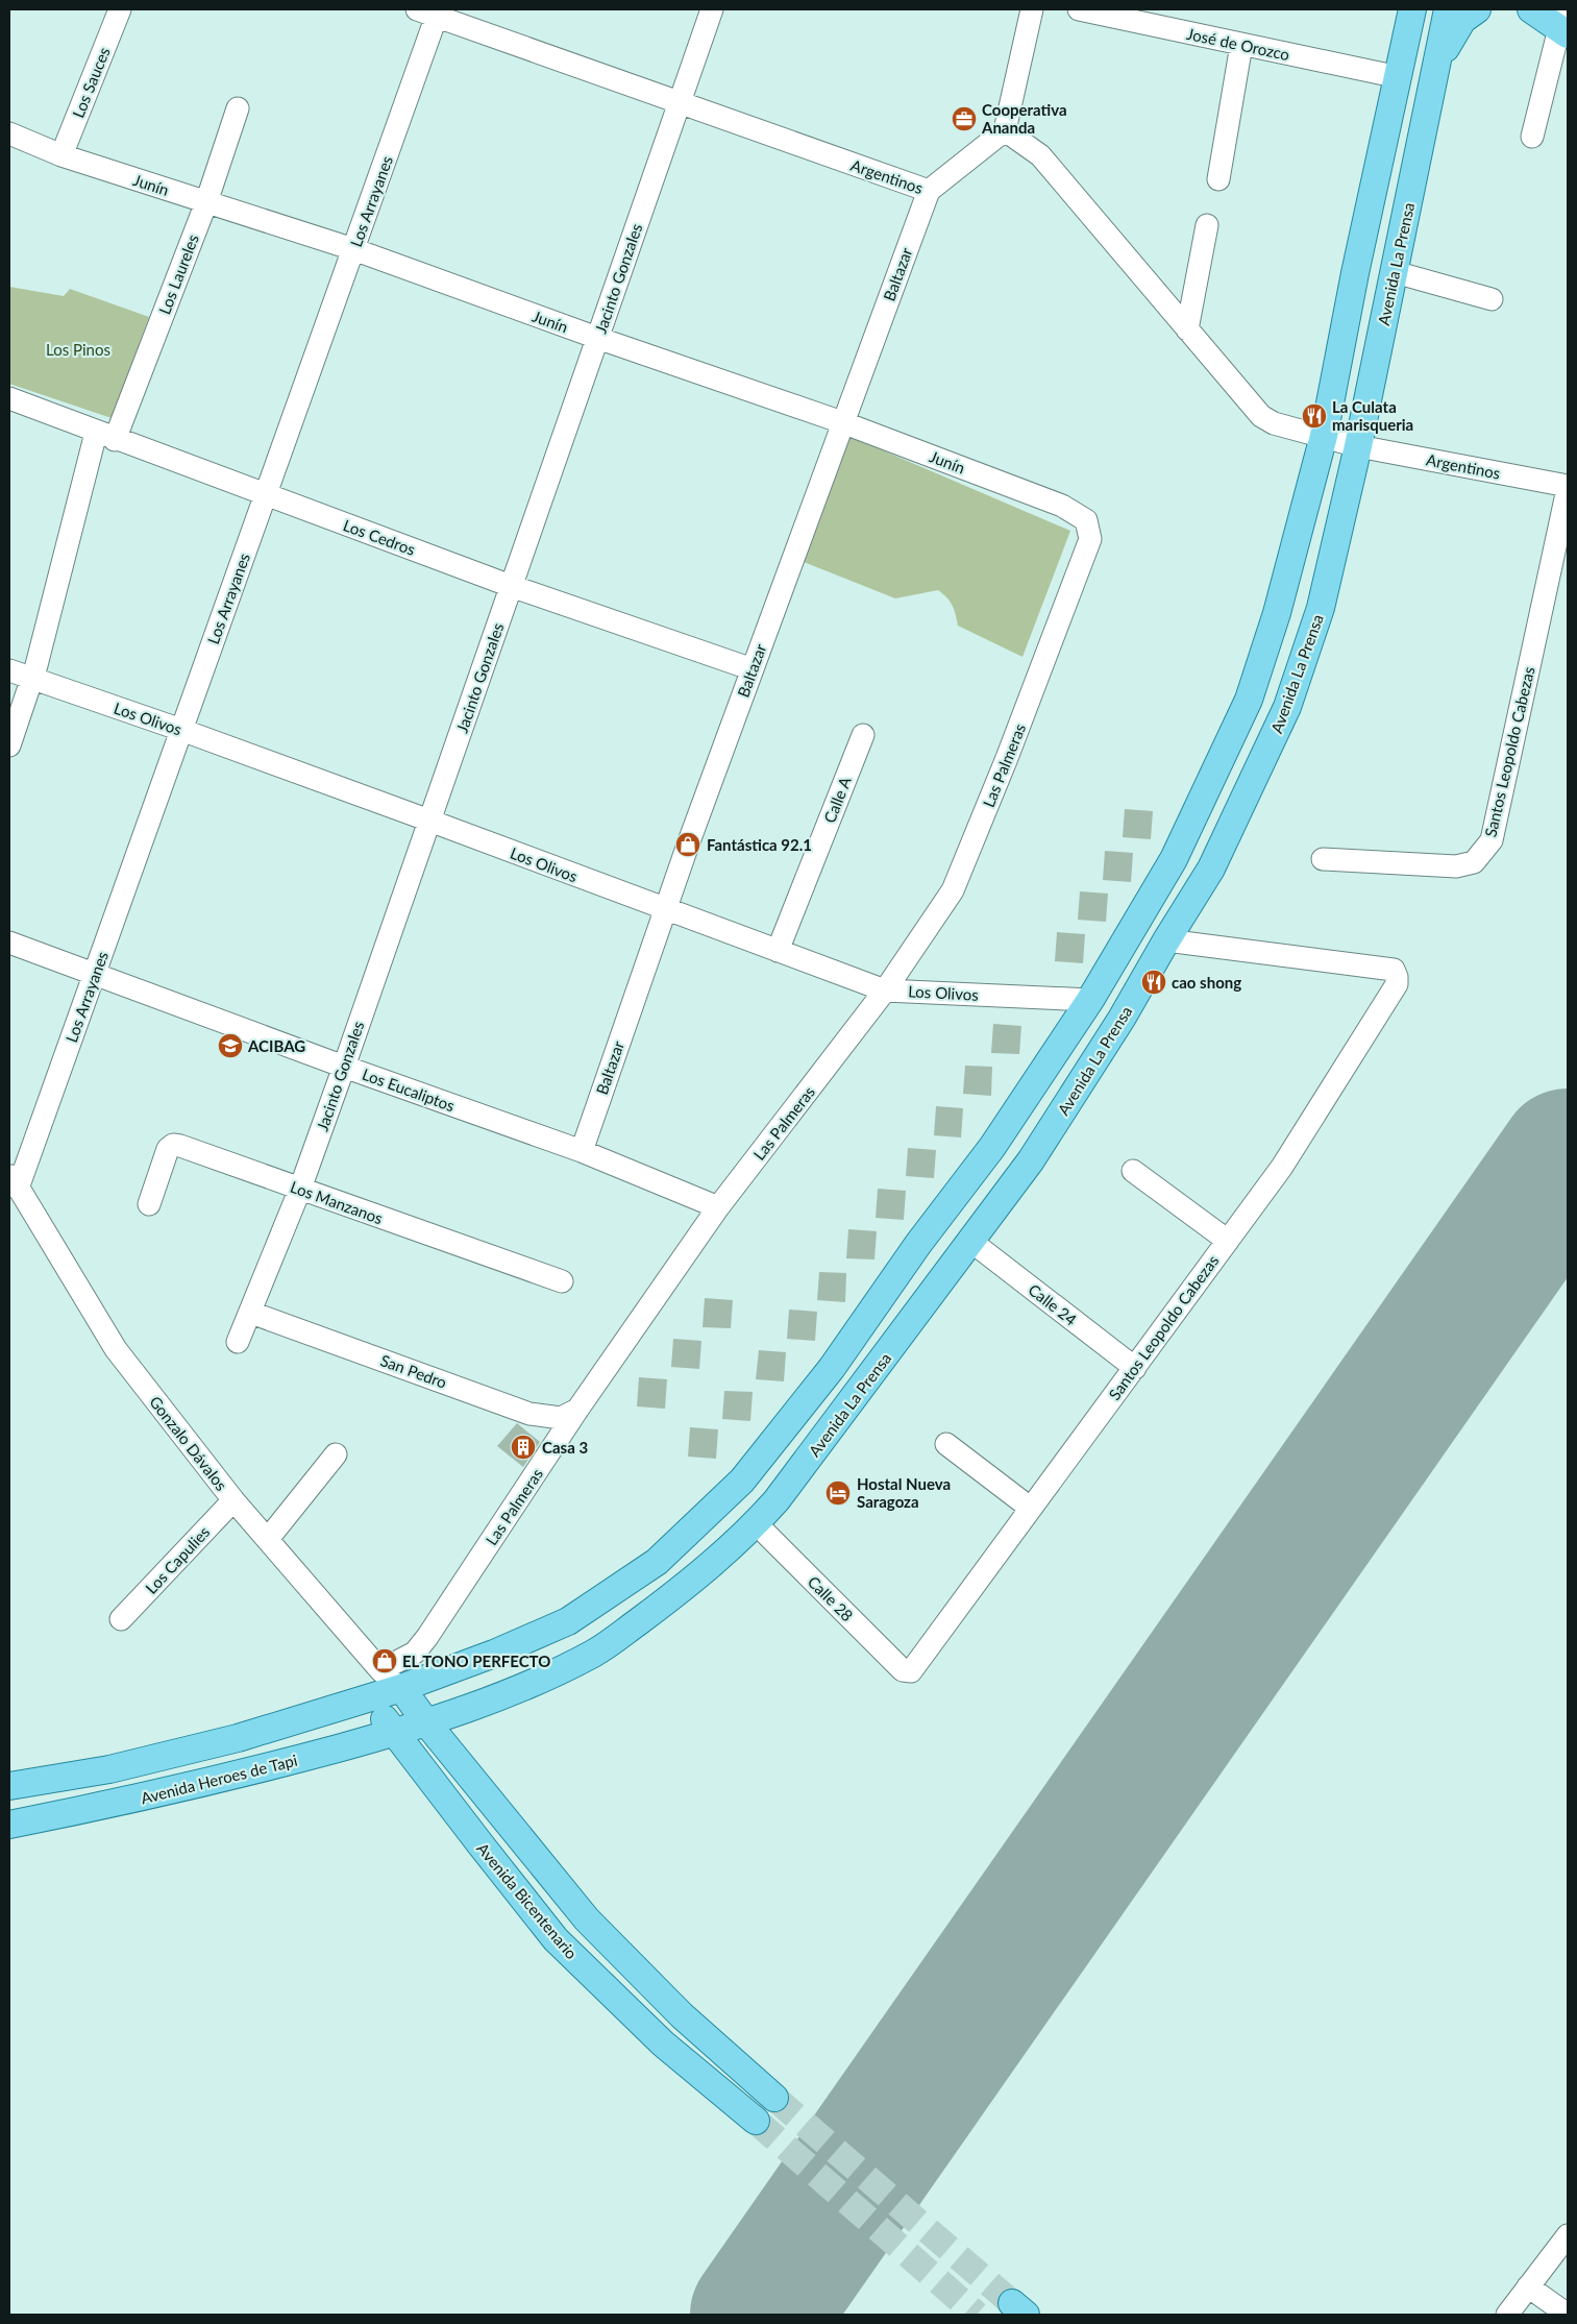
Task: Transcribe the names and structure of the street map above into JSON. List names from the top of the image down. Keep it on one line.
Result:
{"streets":{"main road":["Avenida La Prensa","Avenida Heroes de Tapi","Avenida Bicentenario"],"street":["José de Orozco","Los Sauces","Argentinos","Junín","Los Arrayanes","Los Laureles","Baltazar","Jacinto Gonzales","Los Cedros","Los Olivos","Santos Leopoldo Cabezas","Las Palmeras","Calle A","Los Eucaliptos","Los Manzanos","Calle 24","San Pedro","Gonzalo Dávalos","Los Capulies","Calle 28"]},"crossings":[["Los Sauces","Junín"],["Argentinos","Los Arrayanes"],["Argentinos","Avenida La Prensa"],["Argentinos","Baltazar"],["Argentinos","Jacinto Gonzales"],["Argentinos","Santos Leopoldo Cabezas"],["Junín","Los Arrayanes"],["Junín","Los Laureles"],["Junín","Baltazar"],["Junín","Jacinto Gonzales"],["Junín","Las Palmeras"],["Los Arrayanes","Los Cedros"],["Los Arrayanes","Los Olivos"],["Los Arrayanes","Los Eucaliptos"],["Los Arrayanes","Gonzalo Dávalos"],["Avenida La Prensa","Santos Leopoldo Cabezas"],["Avenida La Prensa","Calle 24"],["Avenida La Prensa","Calle 28"],["Avenida La Prensa","Avenida Heroes de Tapi"],["Los Laureles","Los Cedros"],["Los Laureles","Los Olivos"],["Baltazar","Los Cedros"],["Baltazar","Los Olivos"],["Baltazar","Los Eucaliptos"],["Jacinto Gonzales","Los Cedros"],["Jacinto Gonzales","Los Olivos"],["Jacinto Gonzales","Los Eucaliptos"],["Jacinto Gonzales","Los Manzanos"],["Jacinto Gonzales","San Pedro"],["Los Olivos","Las Palmeras"],["Los Olivos","Calle A"],["Santos Leopoldo Cabezas","Calle 24"],["Santos Leopoldo Cabezas","Calle 28"],["Las Palmeras","Los Eucaliptos"],["Las Palmeras","San Pedro"],["Las Palmeras","Gonzalo Dávalos"],["Gonzalo Dávalos","Los Capulies"],["Avenida Heroes de Tapi","Avenida Bicentenario"]],"parks":["Los Pinos"],"places":{"office":["Cooperativa Ananda"],"restaurant":["La Culata marisqueria","cao shong"],"shop":["Fantástica 92.1","EL TONO PERFECTO"],"school or university":["ACIBAG"],"building":["Casa 3"],"hotel":["Hostal Nueva Saragoza"]}}
